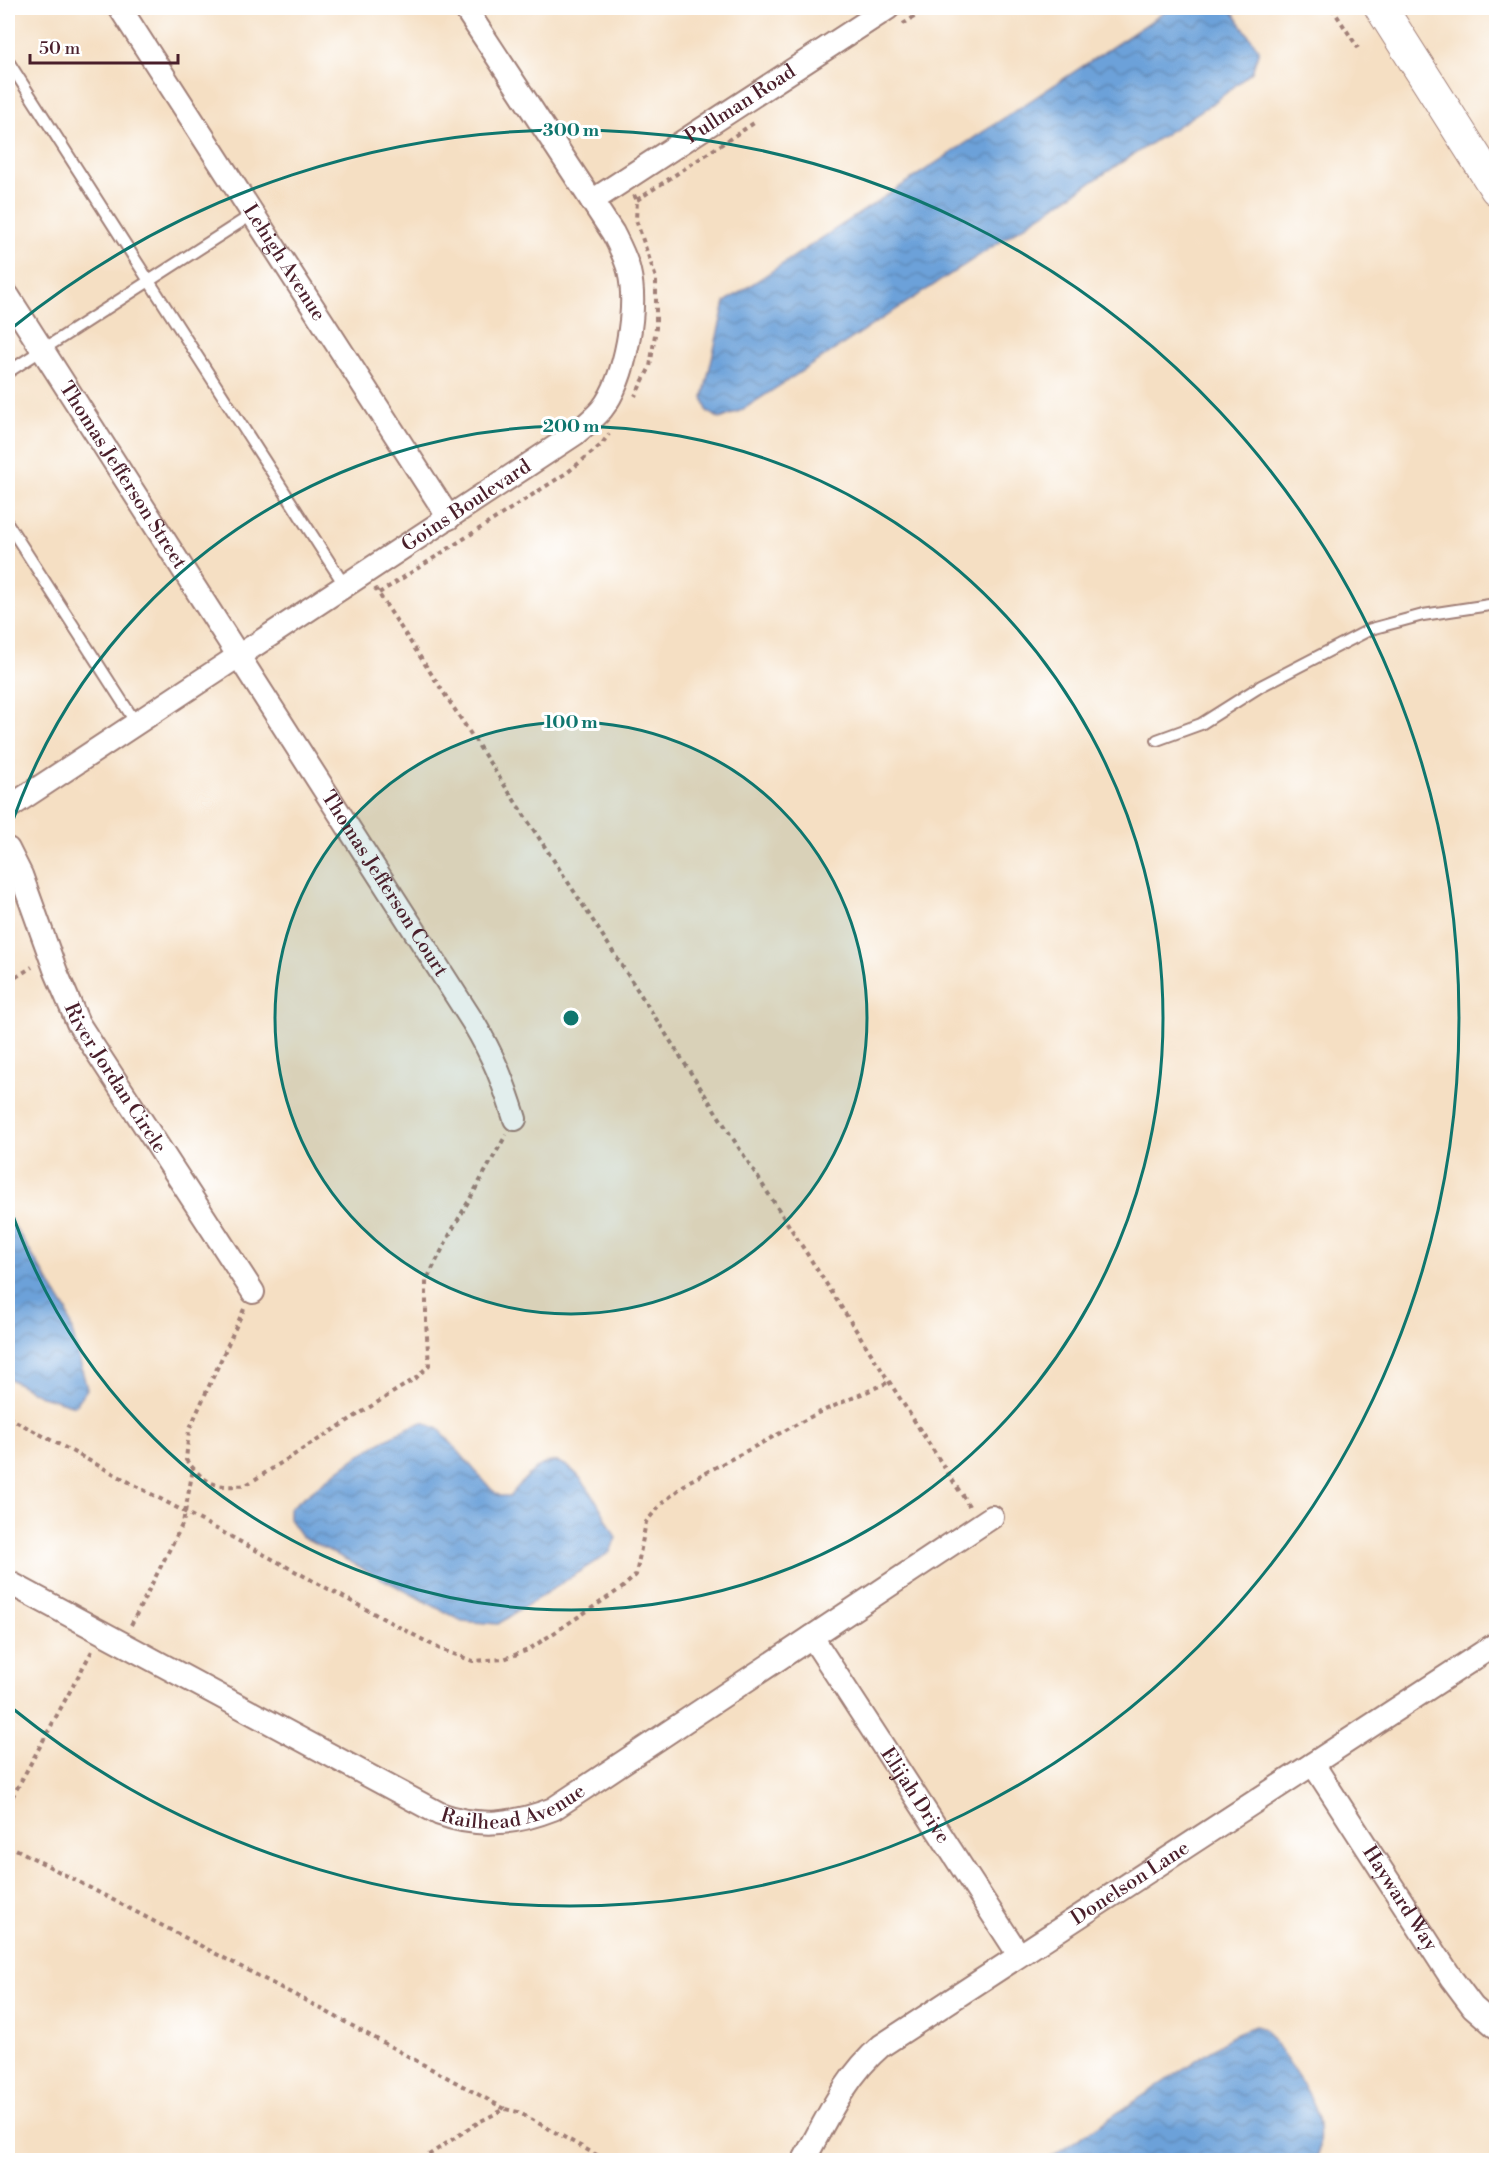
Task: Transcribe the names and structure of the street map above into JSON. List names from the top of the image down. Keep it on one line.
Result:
{"streets":{"street":["Pullman Road","Lehigh Avenue","Thomas Jefferson Street","Goins Boulevard","Thomas Jefferson Court","River Jordan Circle","Elijah Drive","Railhead Avenue","Donelson Lane","Hayward Way"]},"crossings":[["Pullman Road","Goins Boulevard"],["Lehigh Avenue","Goins Boulevard"],["Thomas Jefferson Street","Goins Boulevard"],["Thomas Jefferson Street","Thomas Jefferson Court"],["Goins Boulevard","Thomas Jefferson Court"],["Elijah Drive","Railhead Avenue"],["Elijah Drive","Donelson Lane"],["Donelson Lane","Hayward Way"]],"scale_bar":"50 m","rings":["300 m","200 m","100 m"]}
